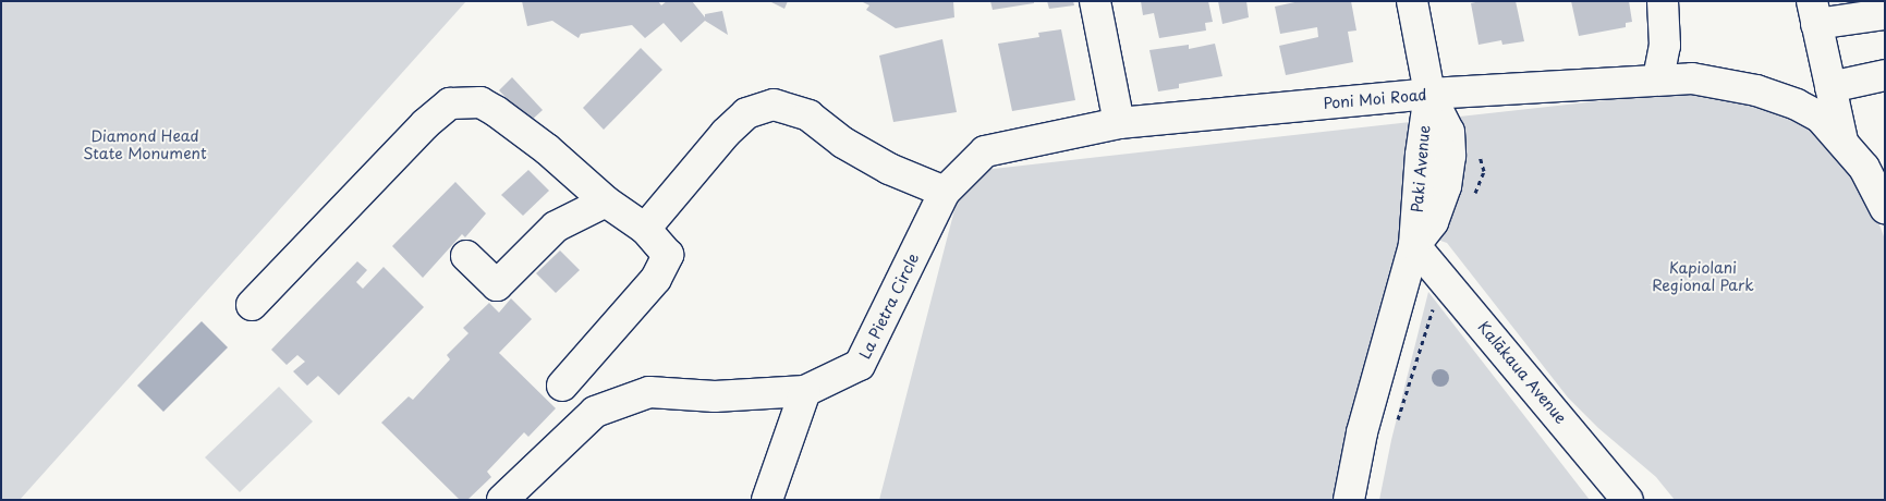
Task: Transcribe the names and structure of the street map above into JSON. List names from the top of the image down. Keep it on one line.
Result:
{"streets":{"street":["Poni Moi Road","Paki Avenue","La Pietra Circle","Kalākaua Avenue"]},"crossings":[["Poni Moi Road","Paki Avenue"],["Poni Moi Road","La Pietra Circle"],["Paki Avenue","Kalākaua Avenue"]],"parks":["Diamond Head State Monument","Kapiolani Regional Park"]}
